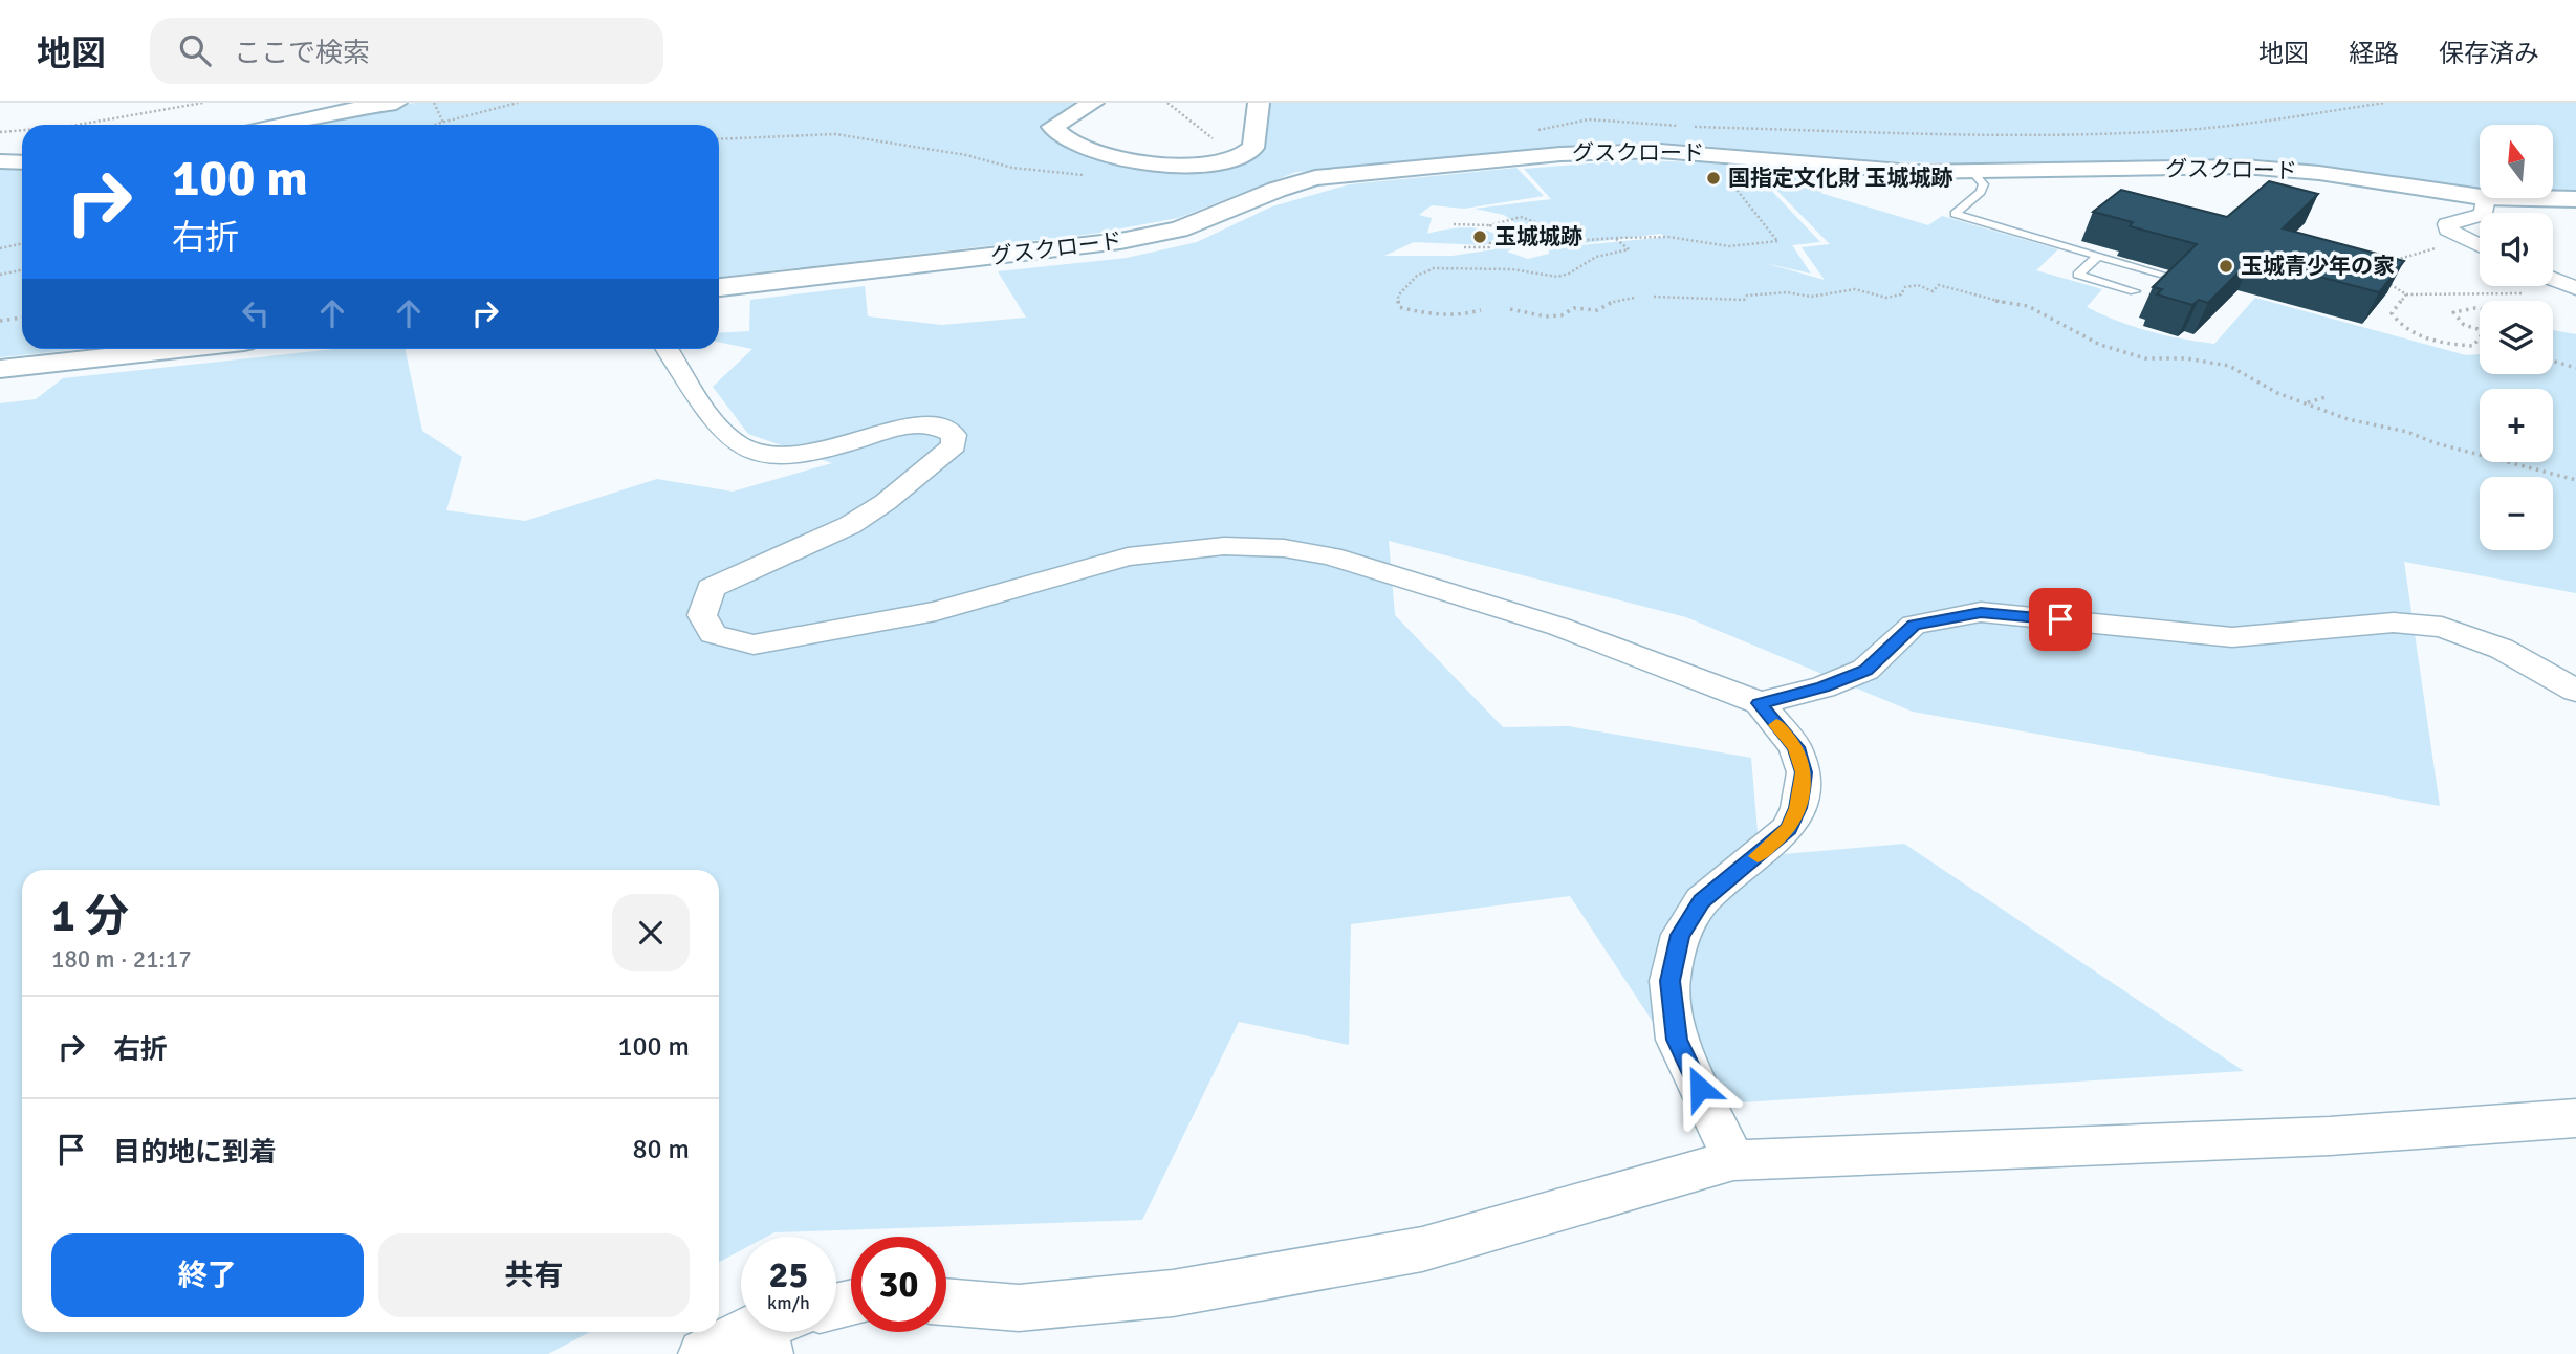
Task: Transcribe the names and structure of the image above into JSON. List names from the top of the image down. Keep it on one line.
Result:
{"streets":{"street":["グスクロード"]},"places":["国指定文化財 玉城城跡","玉城城跡","玉城青少年の家"],"north":"top","page":{"header":"地図","search":"ここで検索","nav":["地図","経路","保存済み"],"map_buttons":["+","−"],"turn":["100 m","右折"],"heading":["1 分","180 m · 21:17"],"list":[{"name":"右折","value":"100 m"},{"name":"目的地に到着","value":"80 m"}],"buttons":["終了","共有"],"speed":"25 km/h","limit":"30"}}
